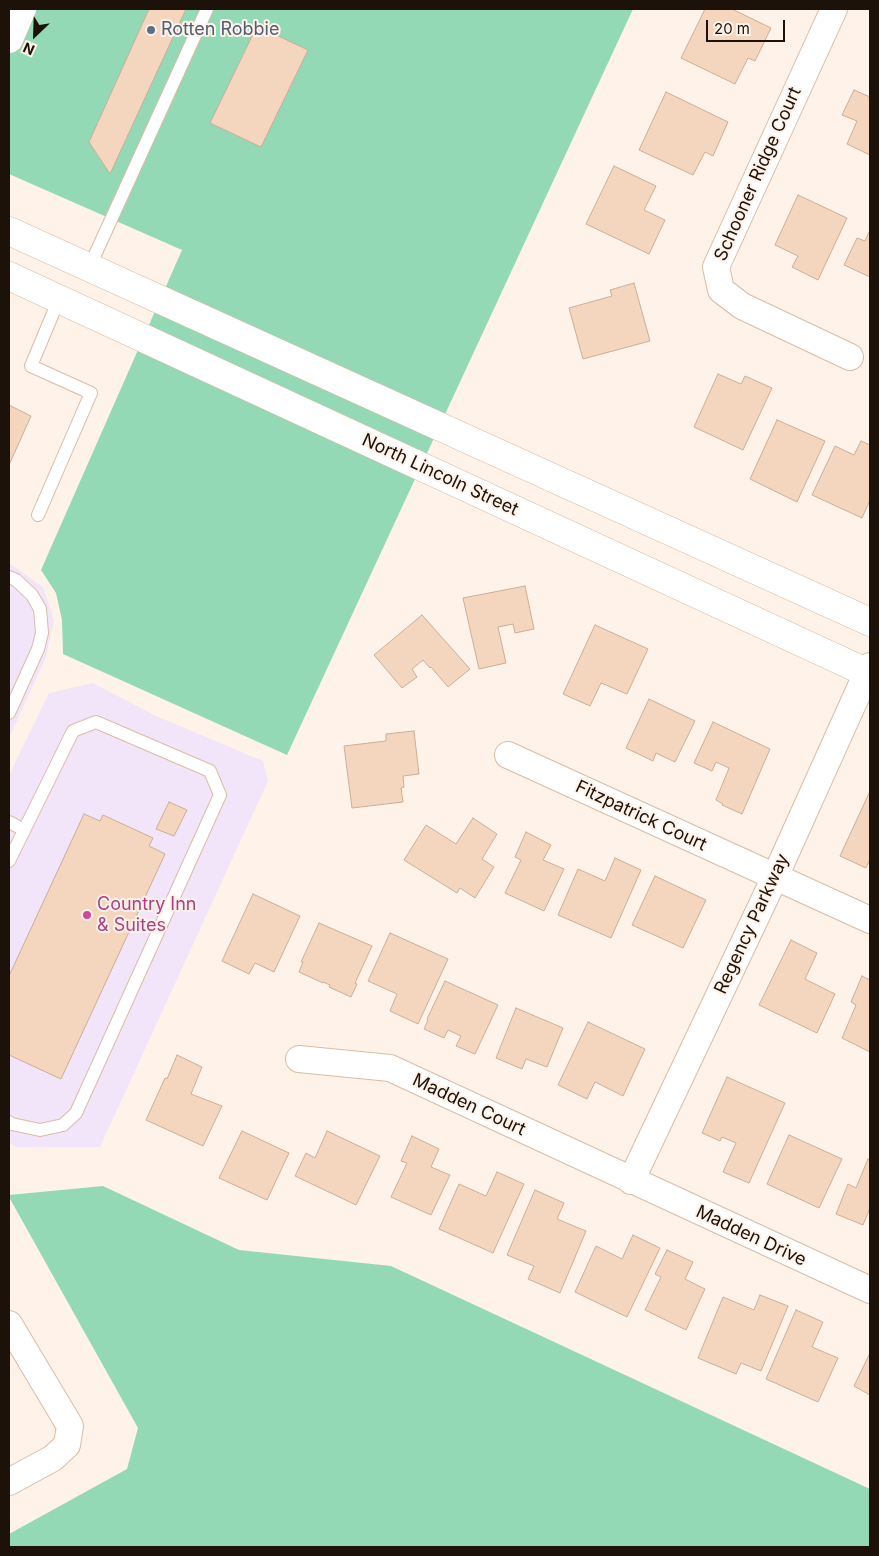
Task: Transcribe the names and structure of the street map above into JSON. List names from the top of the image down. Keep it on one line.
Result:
{"streets":{"street":["Schooner Ridge Court","North Lincoln Street","Fitzpatrick Court","Regency Parkway","Madden Court","Madden Drive"]},"crossings":[["North Lincoln Street","Regency Parkway"],["Fitzpatrick Court","Regency Parkway"],["Regency Parkway","Madden Court"],["Regency Parkway","Madden Drive"],["Madden Court","Madden Drive"]],"places":["Rotten Robbie","Country Inn & Suites"],"scale_bar":"20 m","north":"bottom left"}
